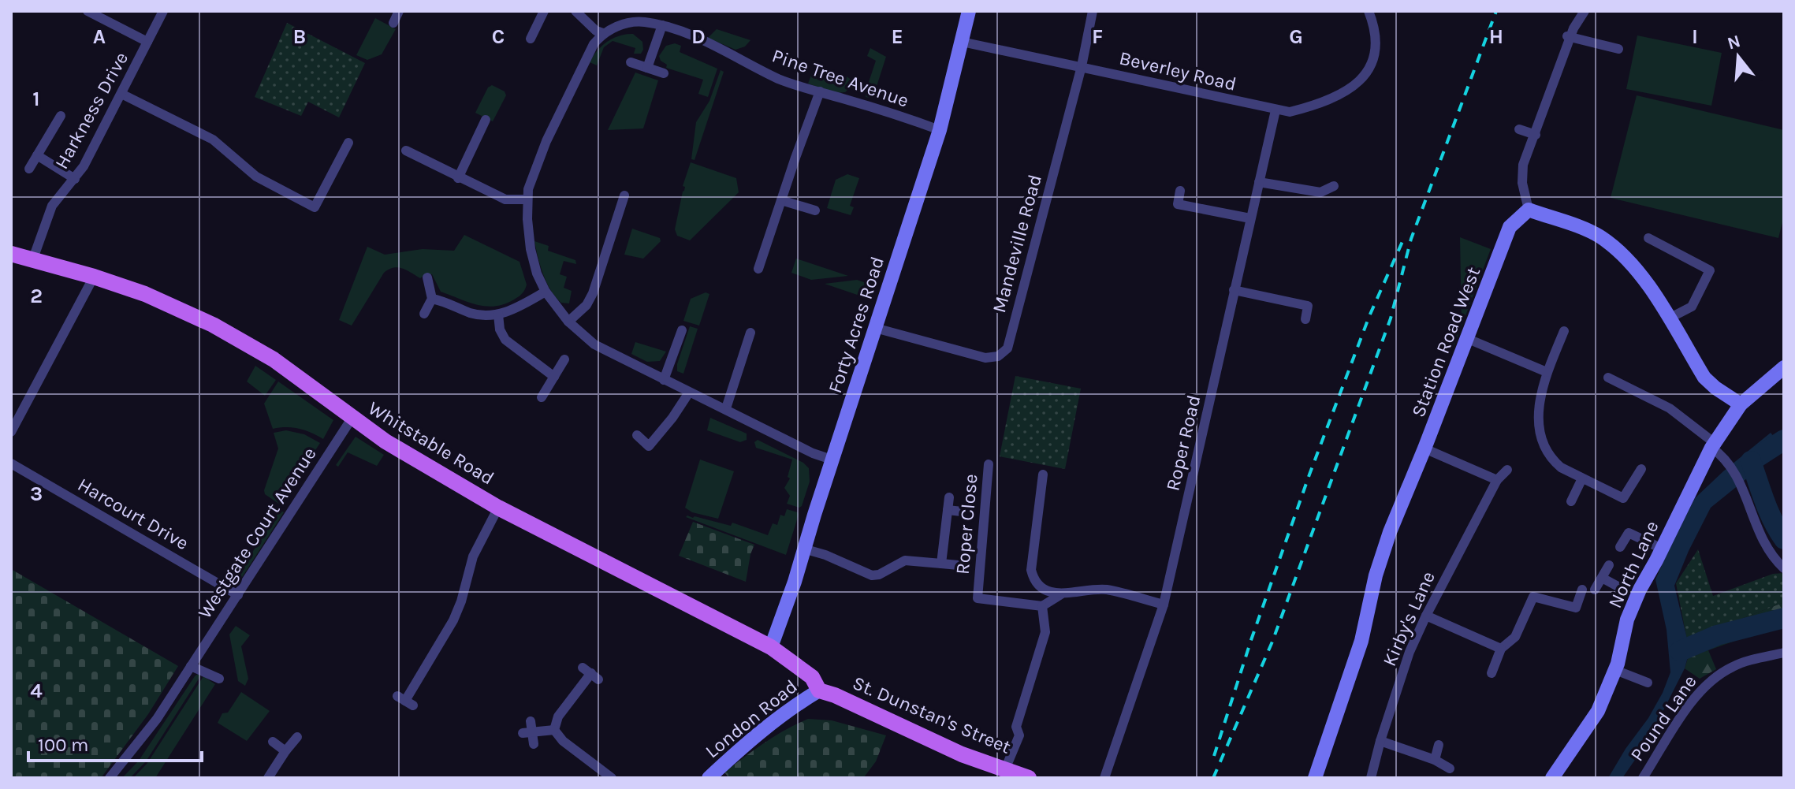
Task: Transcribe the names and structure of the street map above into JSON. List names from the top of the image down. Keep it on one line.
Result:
{"streets":{"main road":["Whitstable Road","St. Dunstan's Street"],"street":["Beverley Road","Pine Tree Avenue","Harkness Drive","Mandeville Road","Forty Acres Road","Station Road West","Roper Road","Harcourt Drive","Roper Close","Westgate Court Avenue","North Lane","Kirby's Lane","Pound Lane","London Road"]},"crossings":[["Beverley Road","Mandeville Road"],["Beverley Road","Forty Acres Road"],["Beverley Road","Roper Road"],["Pine Tree Avenue","Forty Acres Road"],["Harkness Drive","Whitstable Road"],["Mandeville Road","Forty Acres Road"],["Forty Acres Road","Whitstable Road"],["Whitstable Road","Westgate Court Avenue"],["Whitstable Road","St. Dunstan's Street"],["Whitstable Road","London Road"],["Harcourt Drive","Westgate Court Avenue"],["St. Dunstan's Street","London Road"]],"scale_bar":"100 m","north":"top","grid":{"columns":["A","B","C","D","E","F","G","H","I"],"rows":["1","2","3","4"]}}
